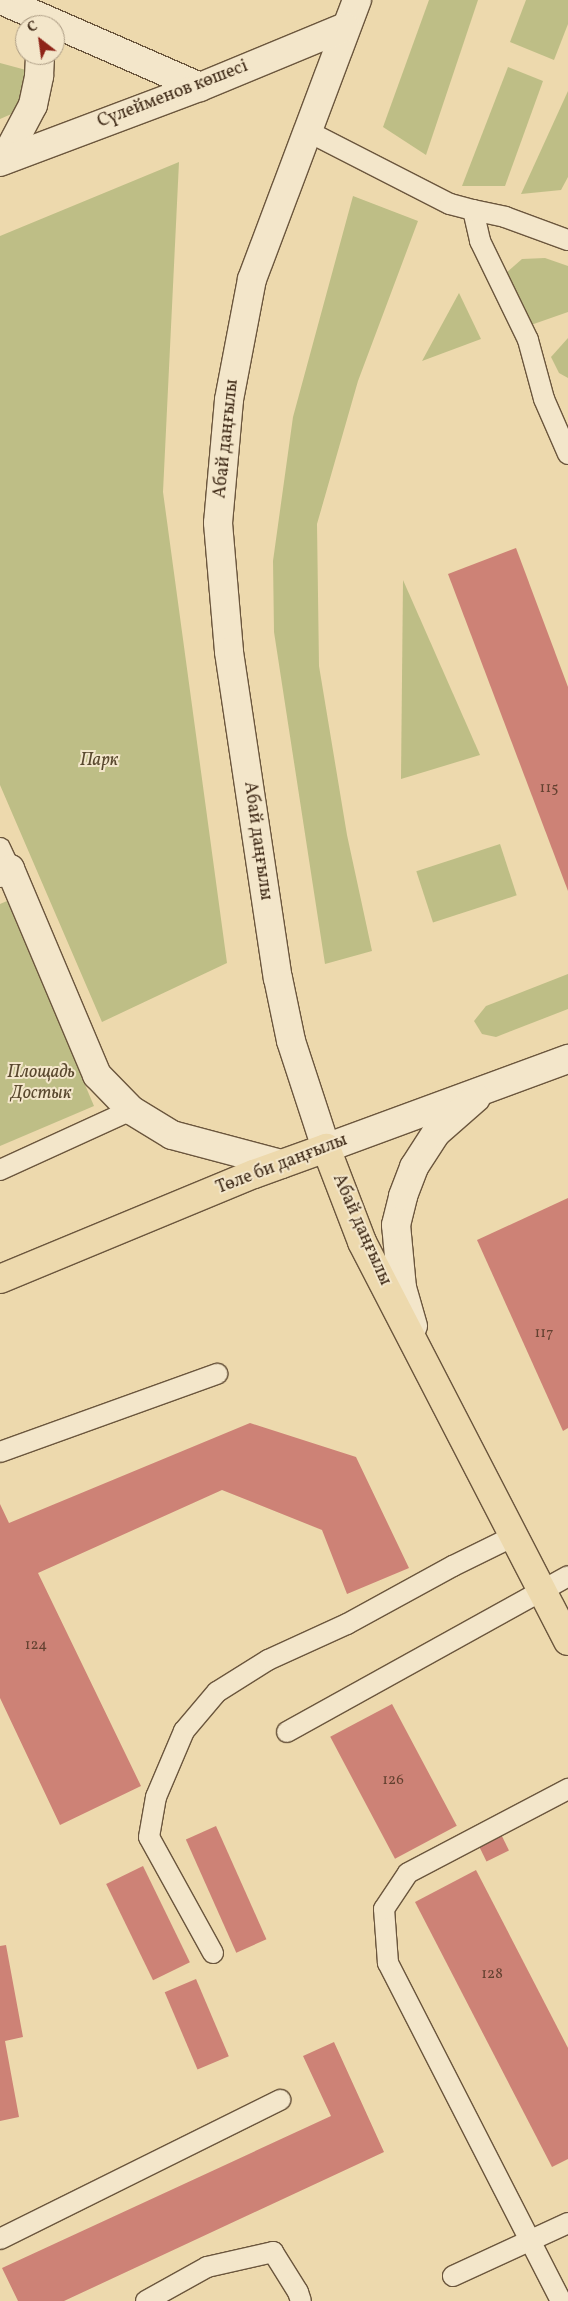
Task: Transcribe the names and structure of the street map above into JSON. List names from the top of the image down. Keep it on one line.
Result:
{"streets":{"main road":["Сүлейменов көшесі","Абай даңғылы","Төле би даңғылы"]},"crossings":[["Сүлейменов көшесі","Абай даңғылы"],["Абай даңғылы","Төле би даңғылы"]],"parks":["Парк","Площадь Достык"],"house_numbers":["115","117","124","126","128"],"north":"top left"}
